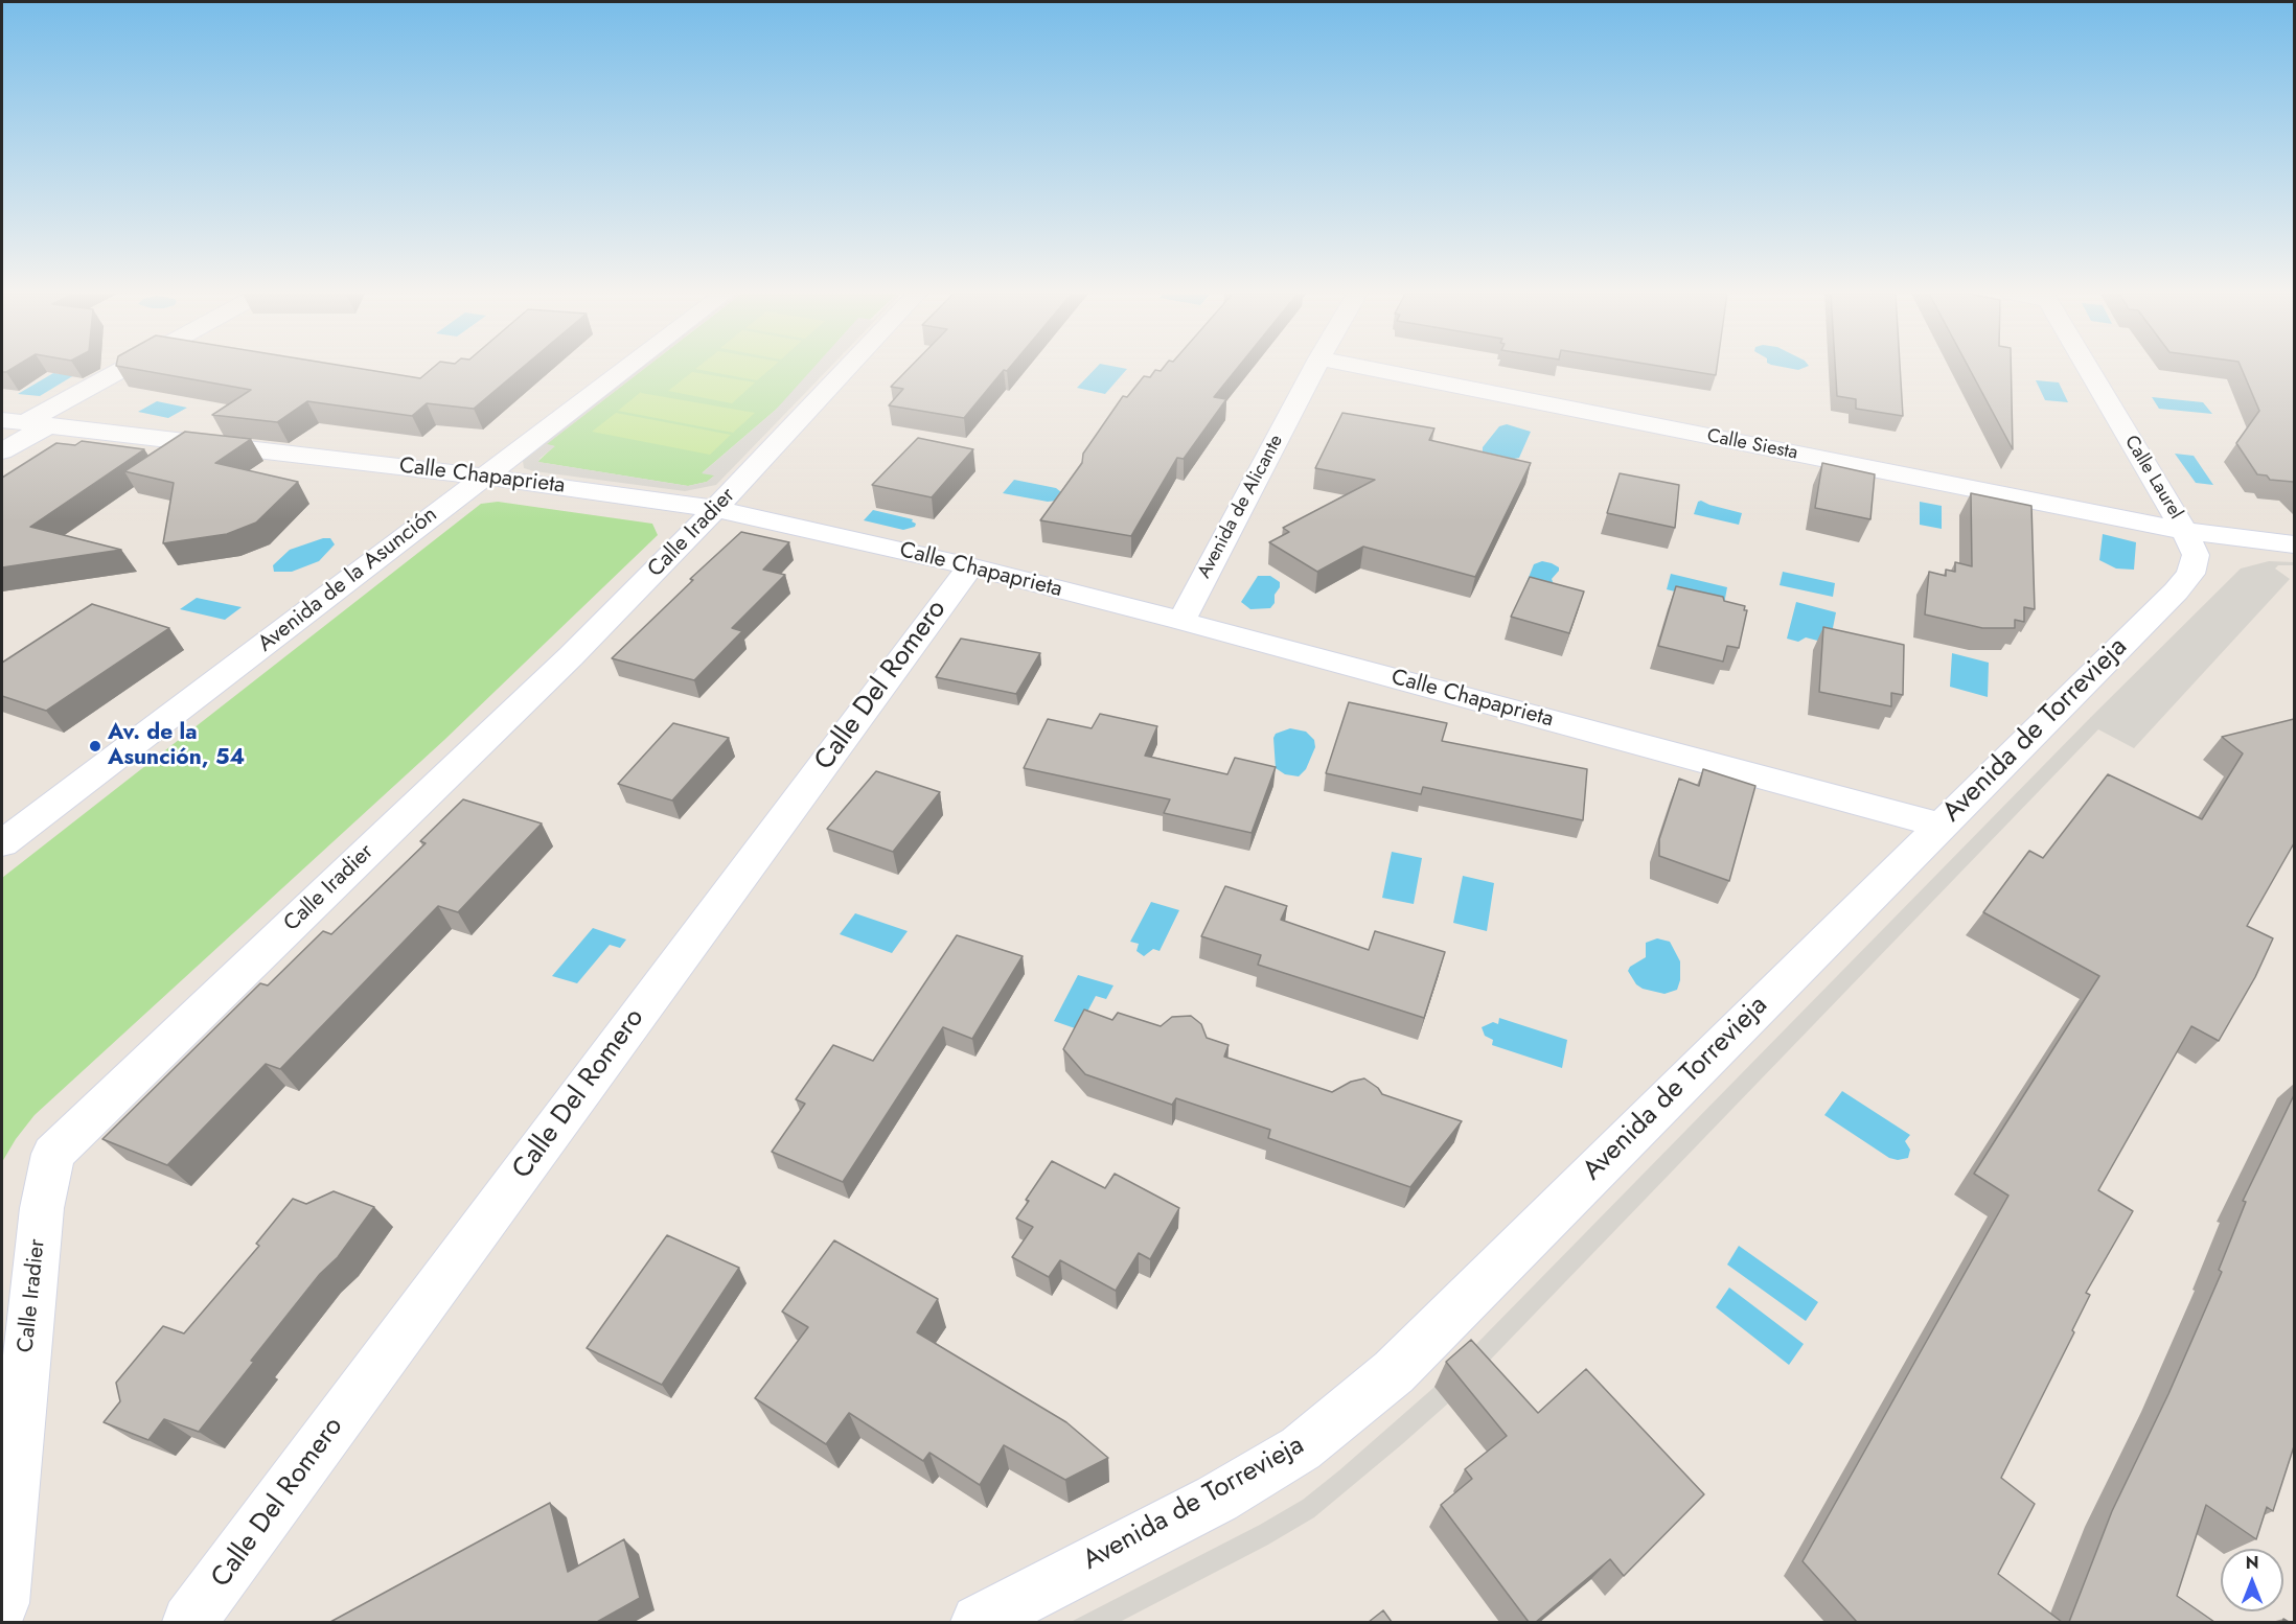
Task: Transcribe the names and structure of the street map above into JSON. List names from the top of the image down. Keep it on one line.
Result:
{"streets":{"street":["Calle Siesta","Calle Chapaprieta","Calle Laurel","Avenida de Alicante","Calle Iradier","Avenida de la Asunción","Calle Del Romero","Avenida de Torrevieja"]},"crossings":[["Calle Siesta","Calle Laurel"],["Calle Siesta","Avenida de Torrevieja"],["Calle Chapaprieta","Avenida de Alicante"],["Calle Chapaprieta","Calle Iradier"],["Calle Chapaprieta","Avenida de la Asunción"],["Calle Chapaprieta","Calle Del Romero"],["Calle Chapaprieta","Avenida de Torrevieja"],["Calle Laurel","Avenida de Torrevieja"]],"places":["Av. de la Asunción, 54"],"north":"top"}
